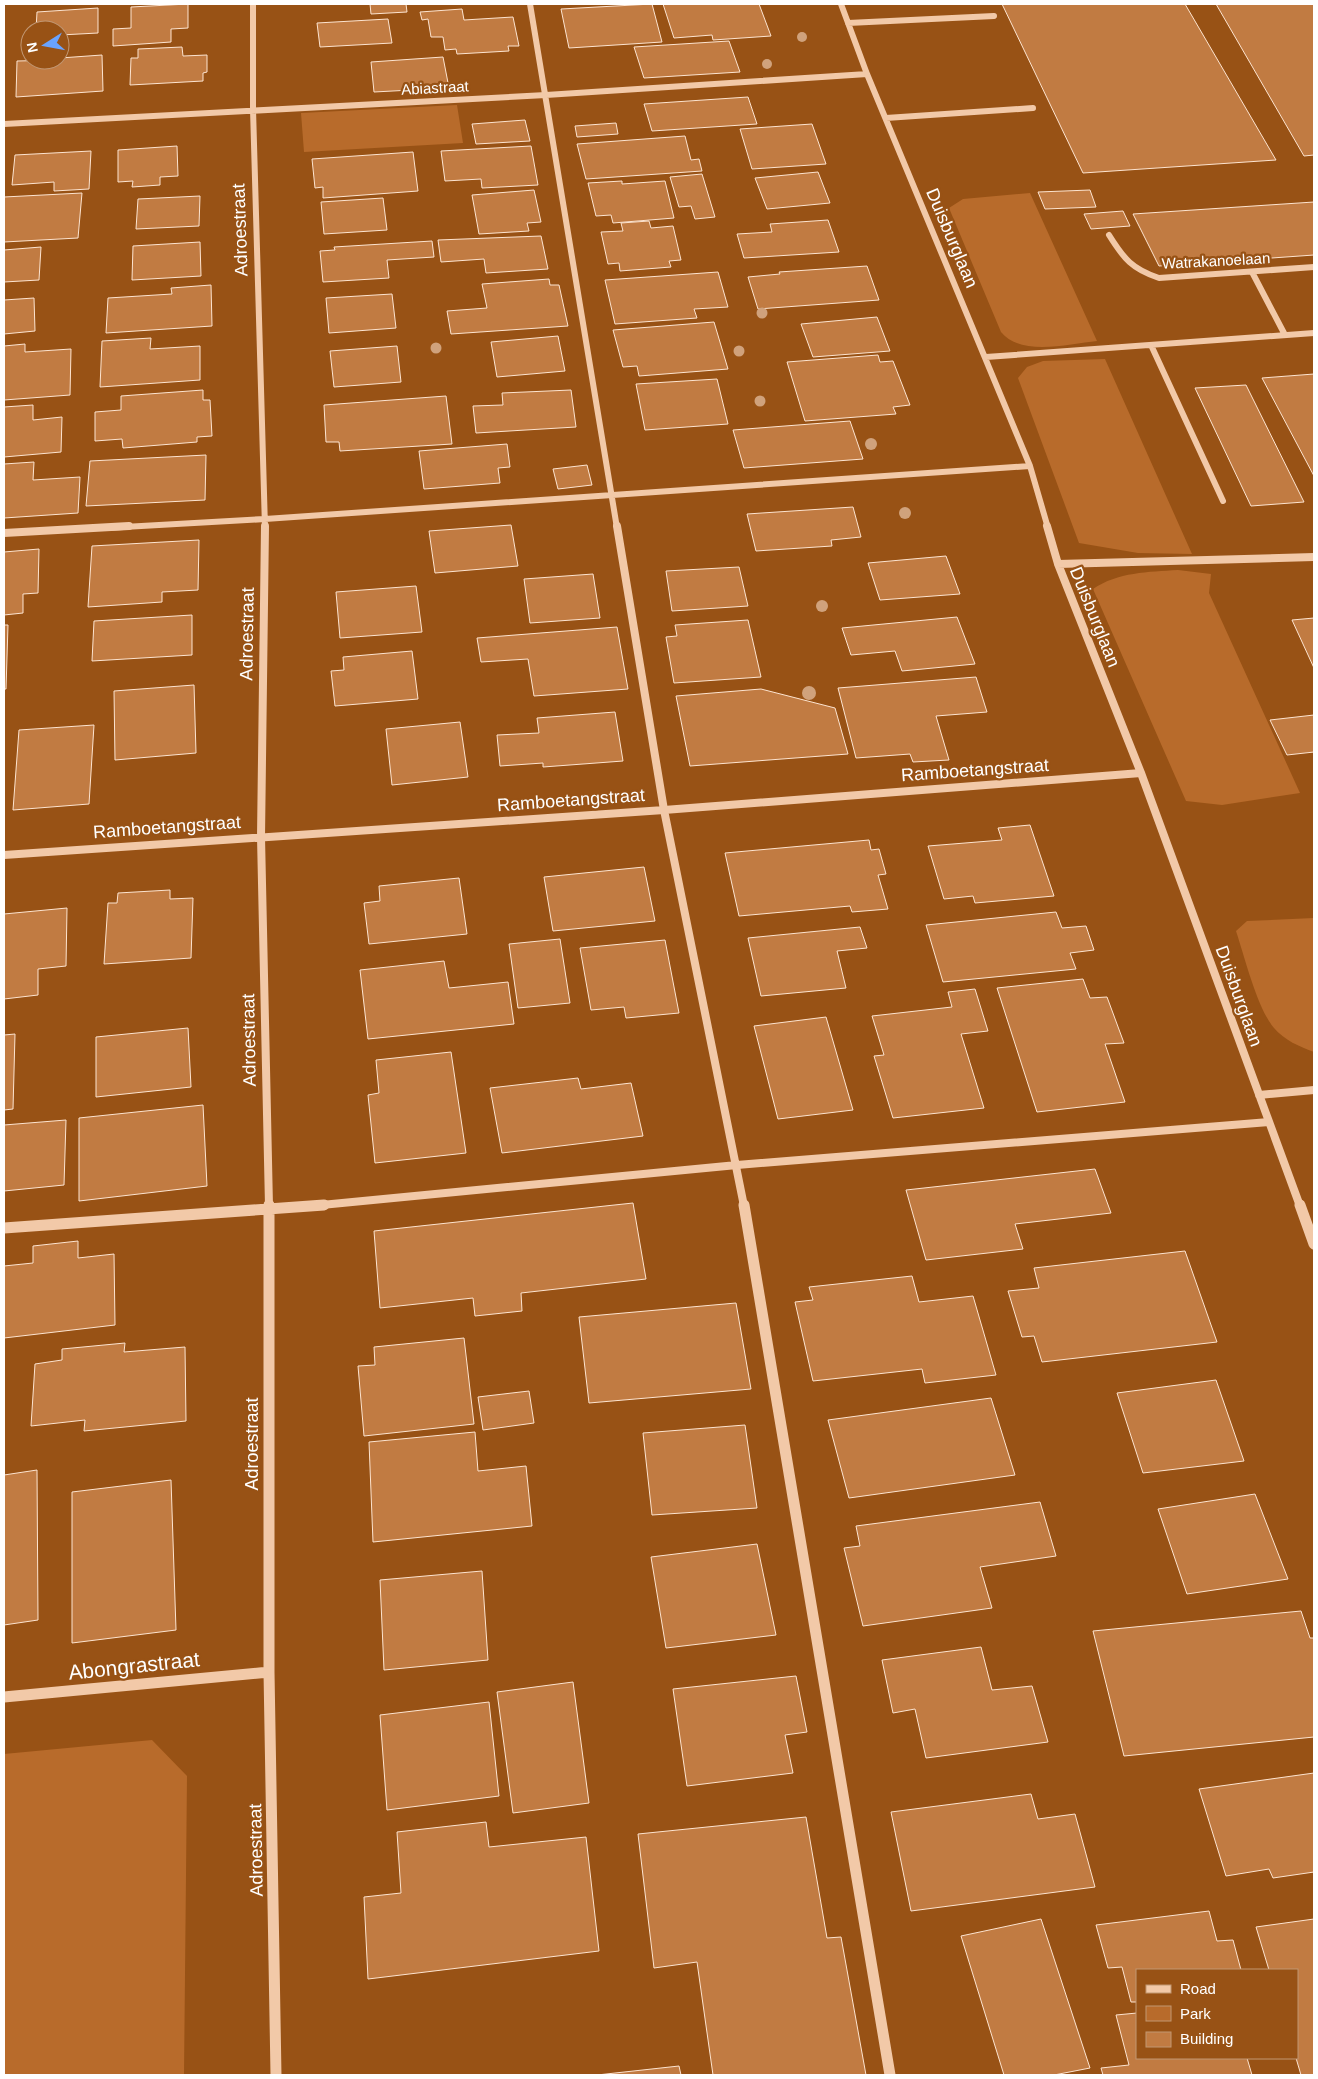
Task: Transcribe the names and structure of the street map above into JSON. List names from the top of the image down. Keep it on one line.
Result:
{"streets":{"street":["Abiastraat","Adroestraat","Duisburglaan","Watrakanoelaan","Ramboetangstraat","Abongrastraat"]},"crossings":[["Abiastraat","Adroestraat"],["Abiastraat","Duisburglaan"],["Adroestraat","Ramboetangstraat"],["Adroestraat","Abongrastraat"],["Duisburglaan","Ramboetangstraat"]],"legend":["Road","Park","Building"],"north":"left"}
